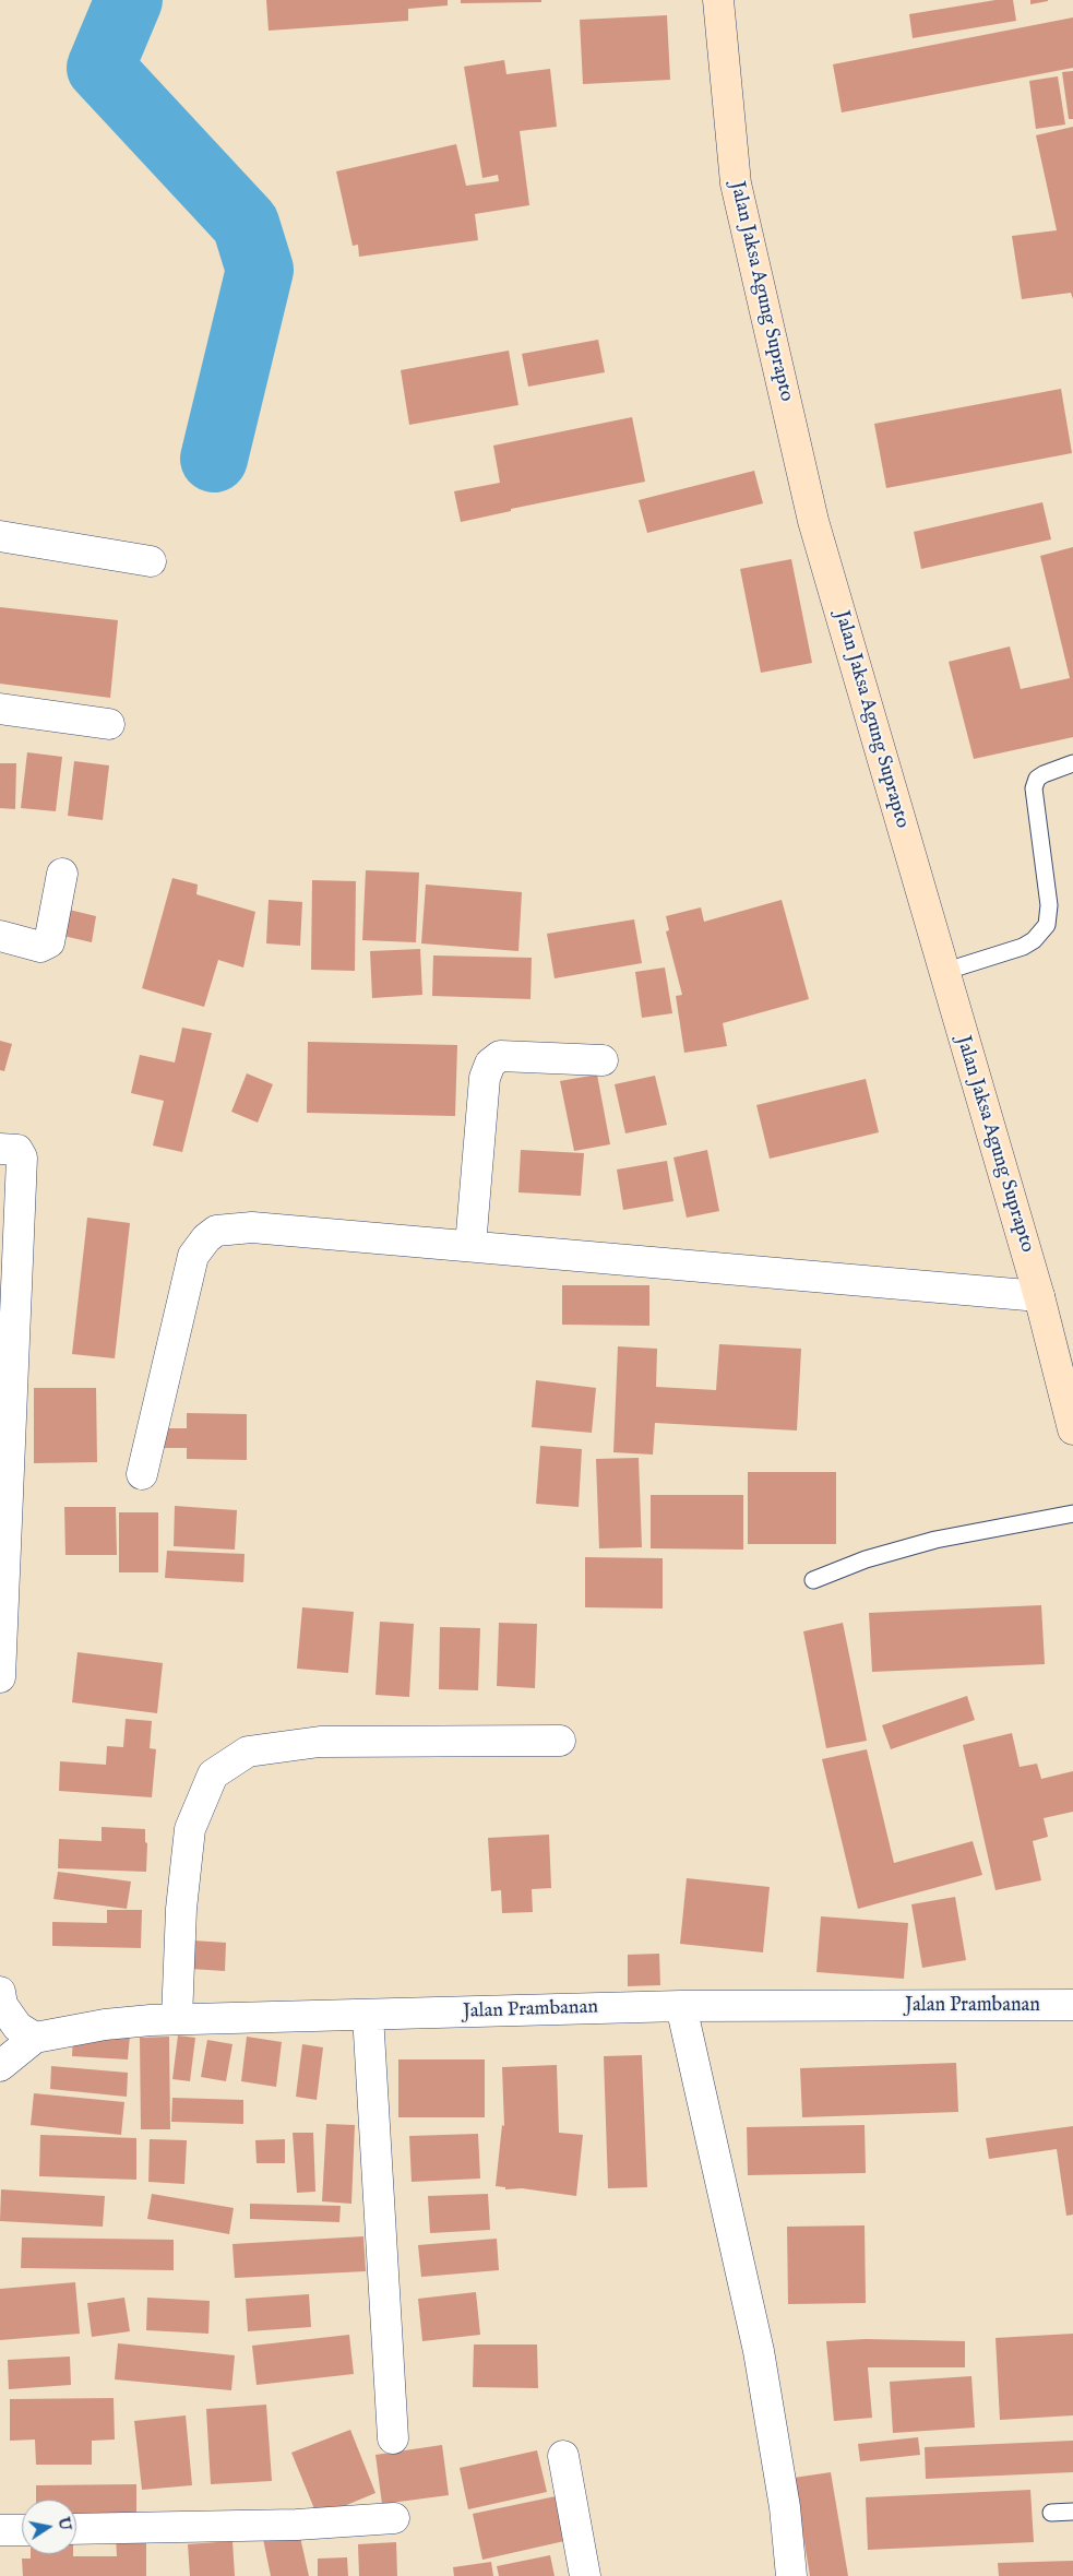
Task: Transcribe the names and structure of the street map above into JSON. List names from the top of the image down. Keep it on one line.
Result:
{"streets":{"main road":["Jalan Jaksa Agung Suprapto"],"street":["Jalan Prambanan"]},"north":"right"}
